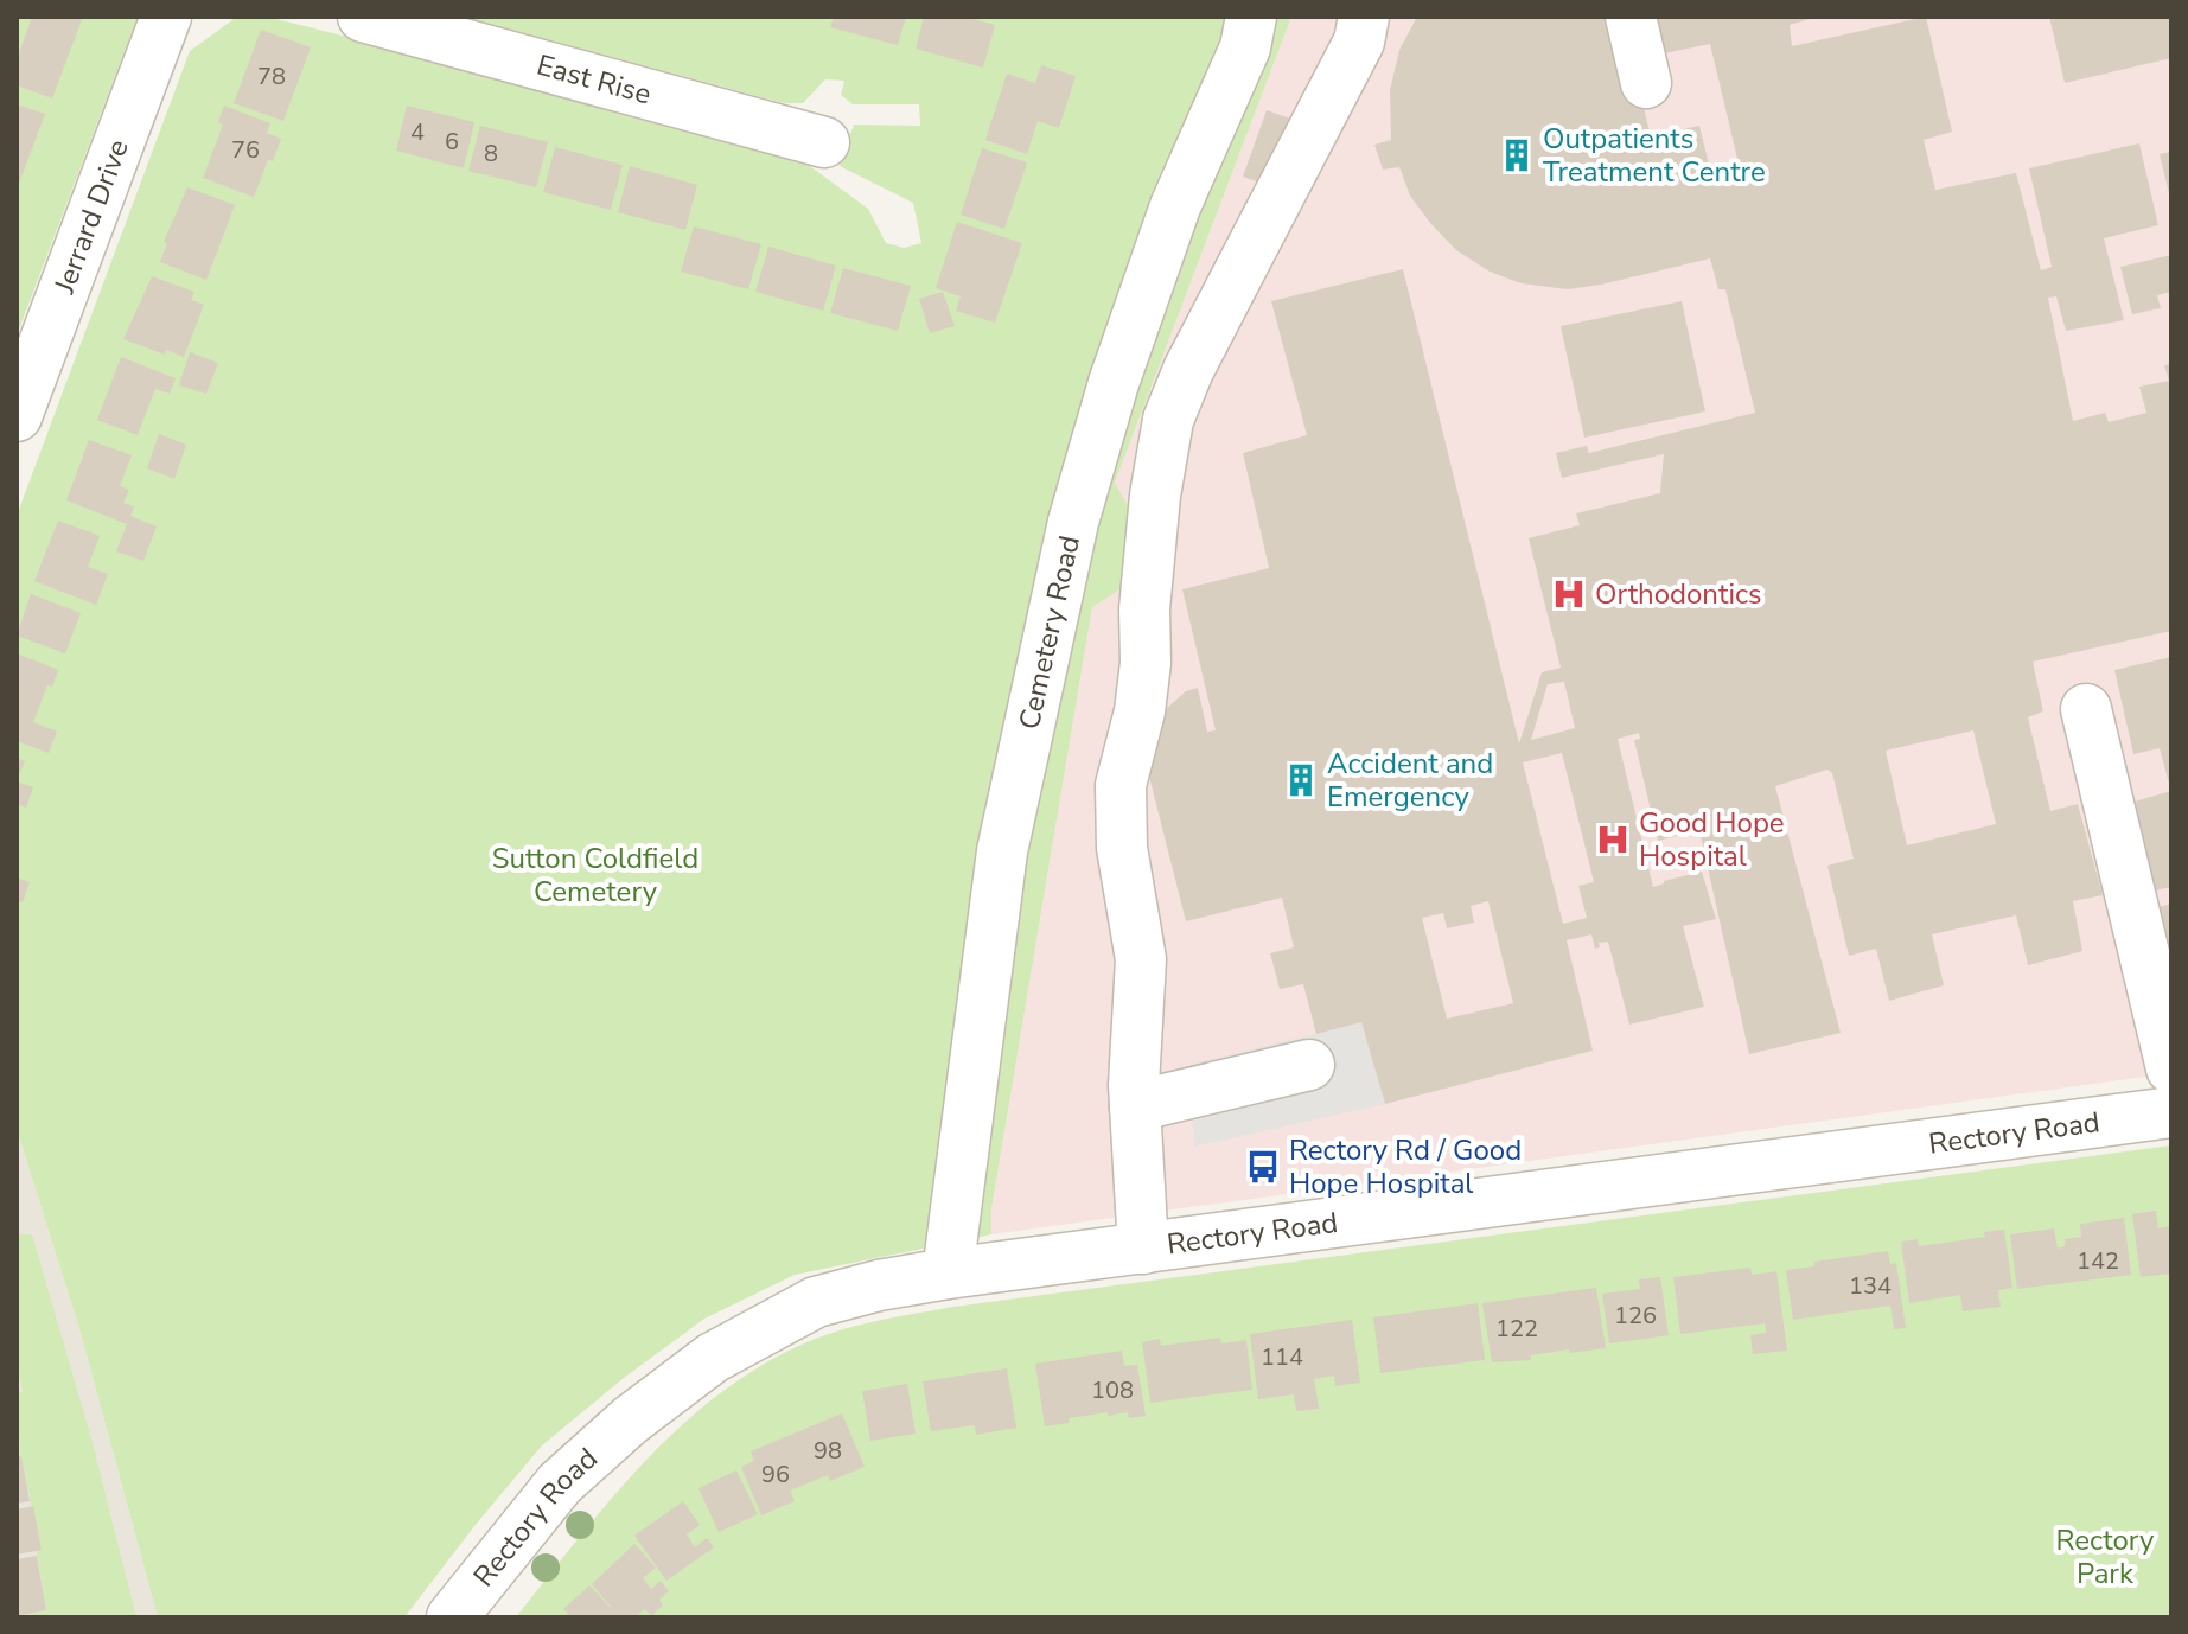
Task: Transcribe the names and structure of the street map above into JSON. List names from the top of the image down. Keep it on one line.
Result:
{"streets":{"street":["East Rise","Jerrard Drive","Cemetery Road","Rectory Road"]},"crossings":[["Cemetery Road","Rectory Road"]],"parks":["Sutton Coldfield Cemetery","Rectory Park"],"places":{"building":["Outpatients Treatment Centre","Accident and Emergency"],"hospital":["Orthodontics","Good Hope Hospital"],"bus stop":["Rectory Rd / Good Hope Hospital"]},"house_numbers":["78","4","6","76","8","142","134","126","122","114","108","98","96"]}
